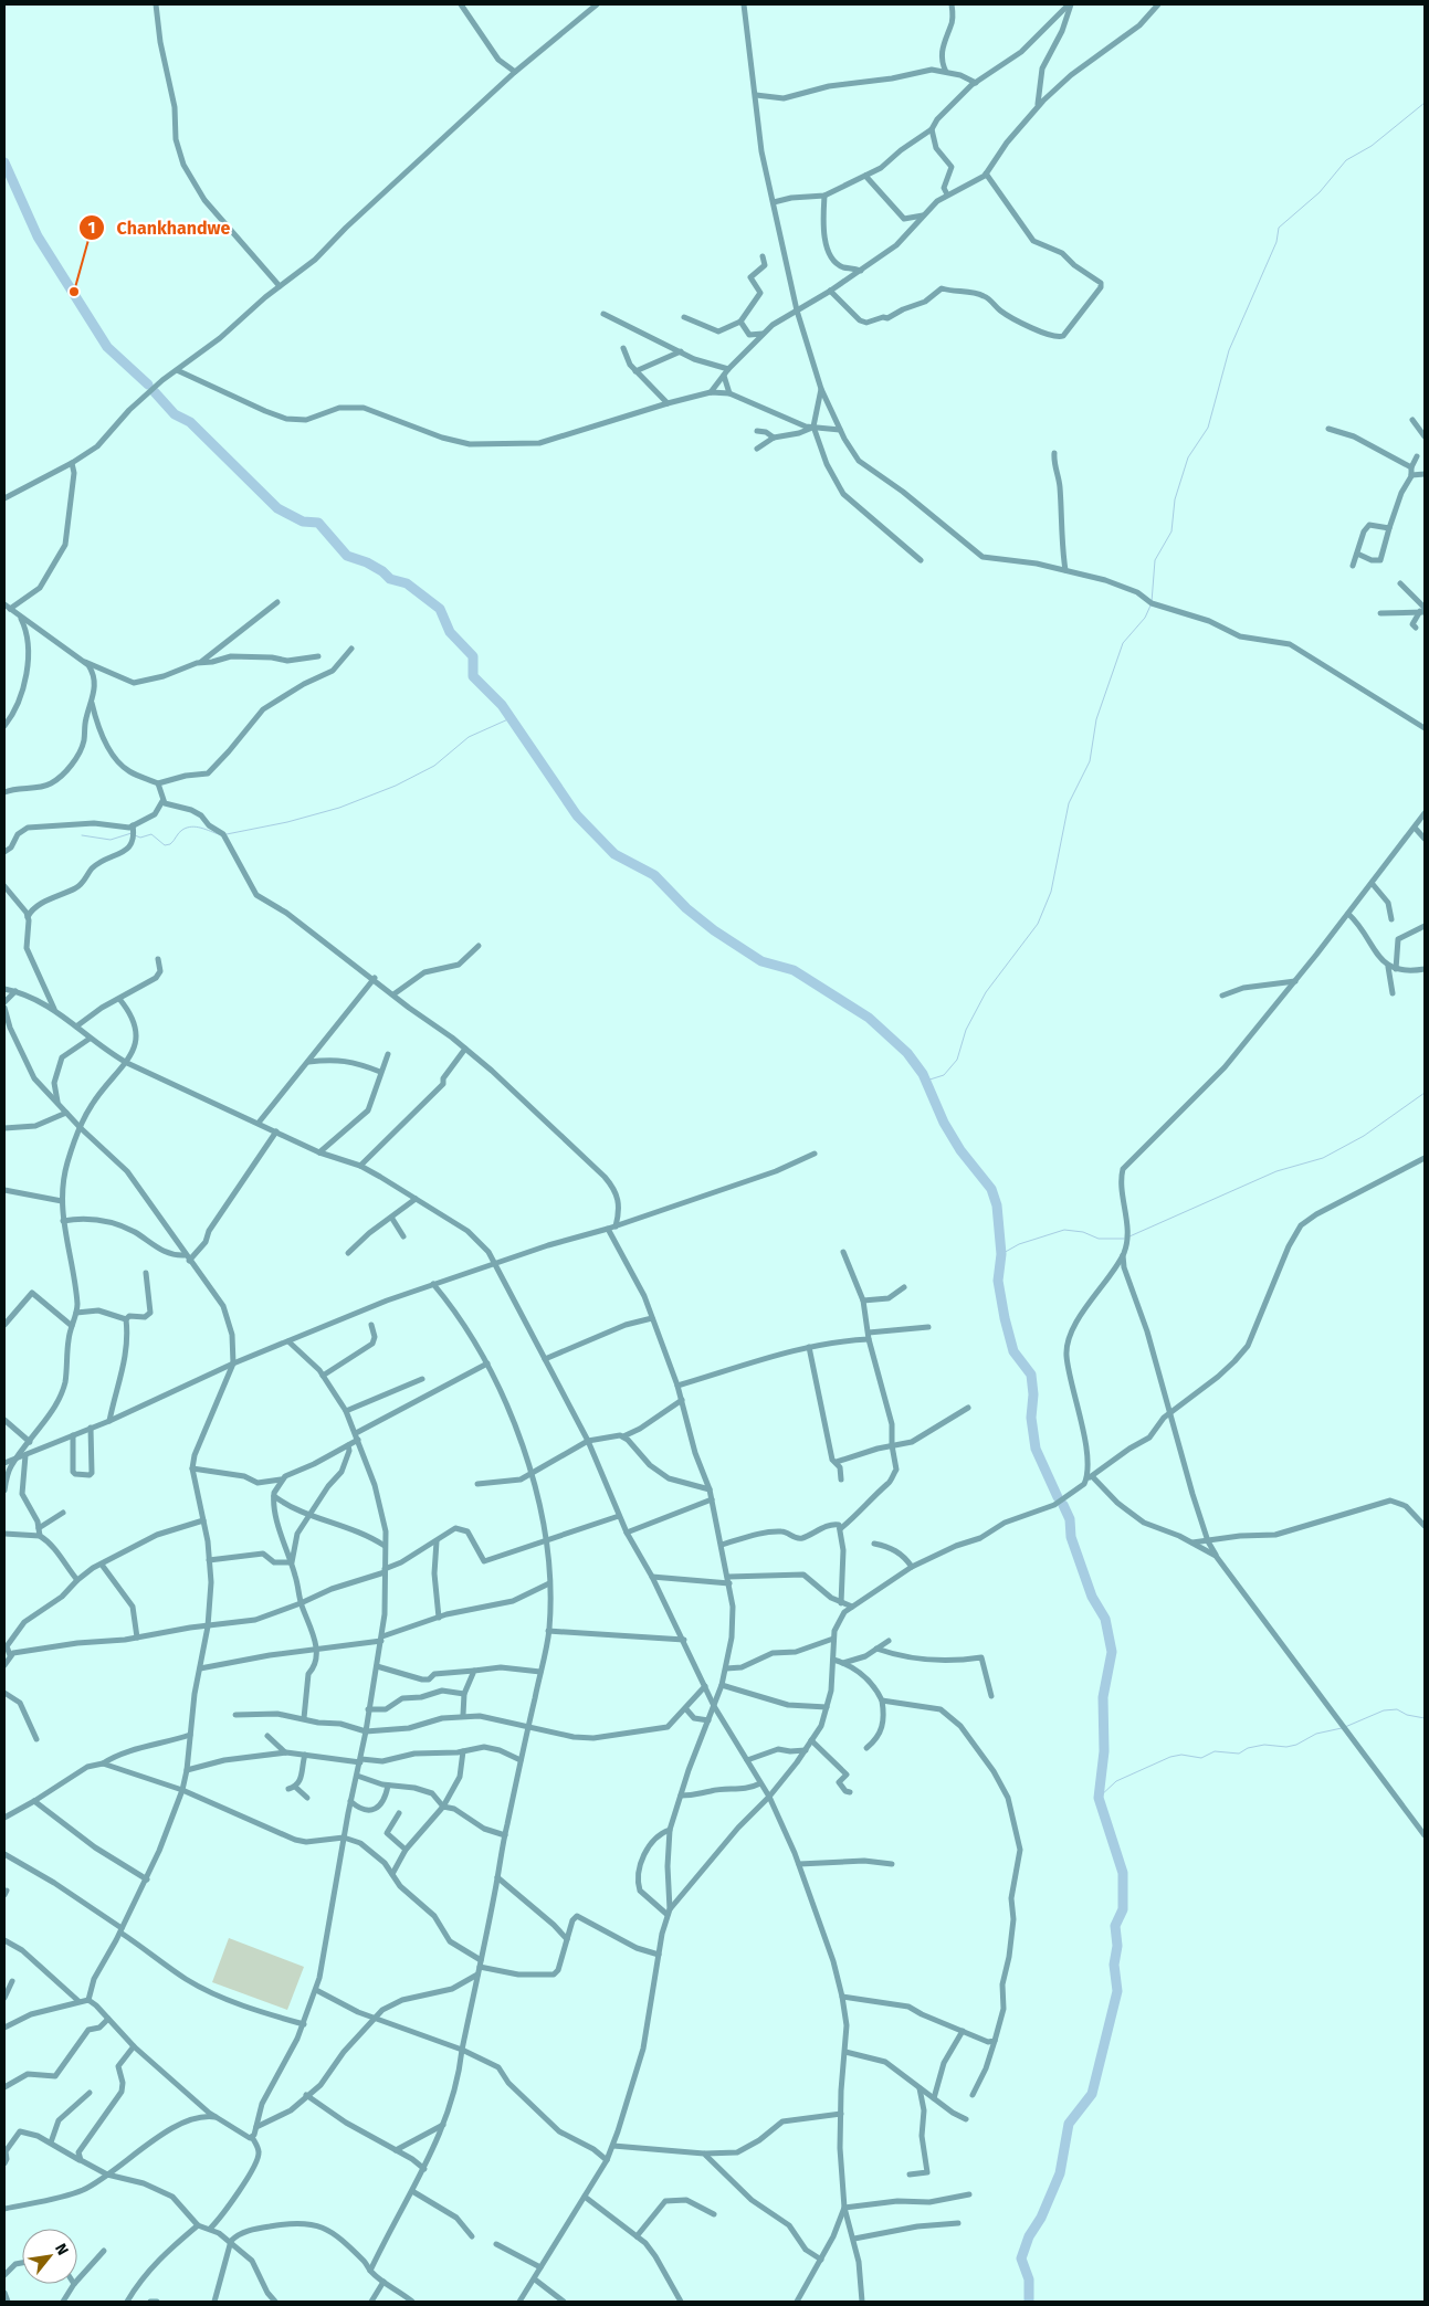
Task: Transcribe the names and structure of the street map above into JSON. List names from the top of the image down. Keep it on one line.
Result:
{"places":["Chankhandwe"],"north":"top right"}
